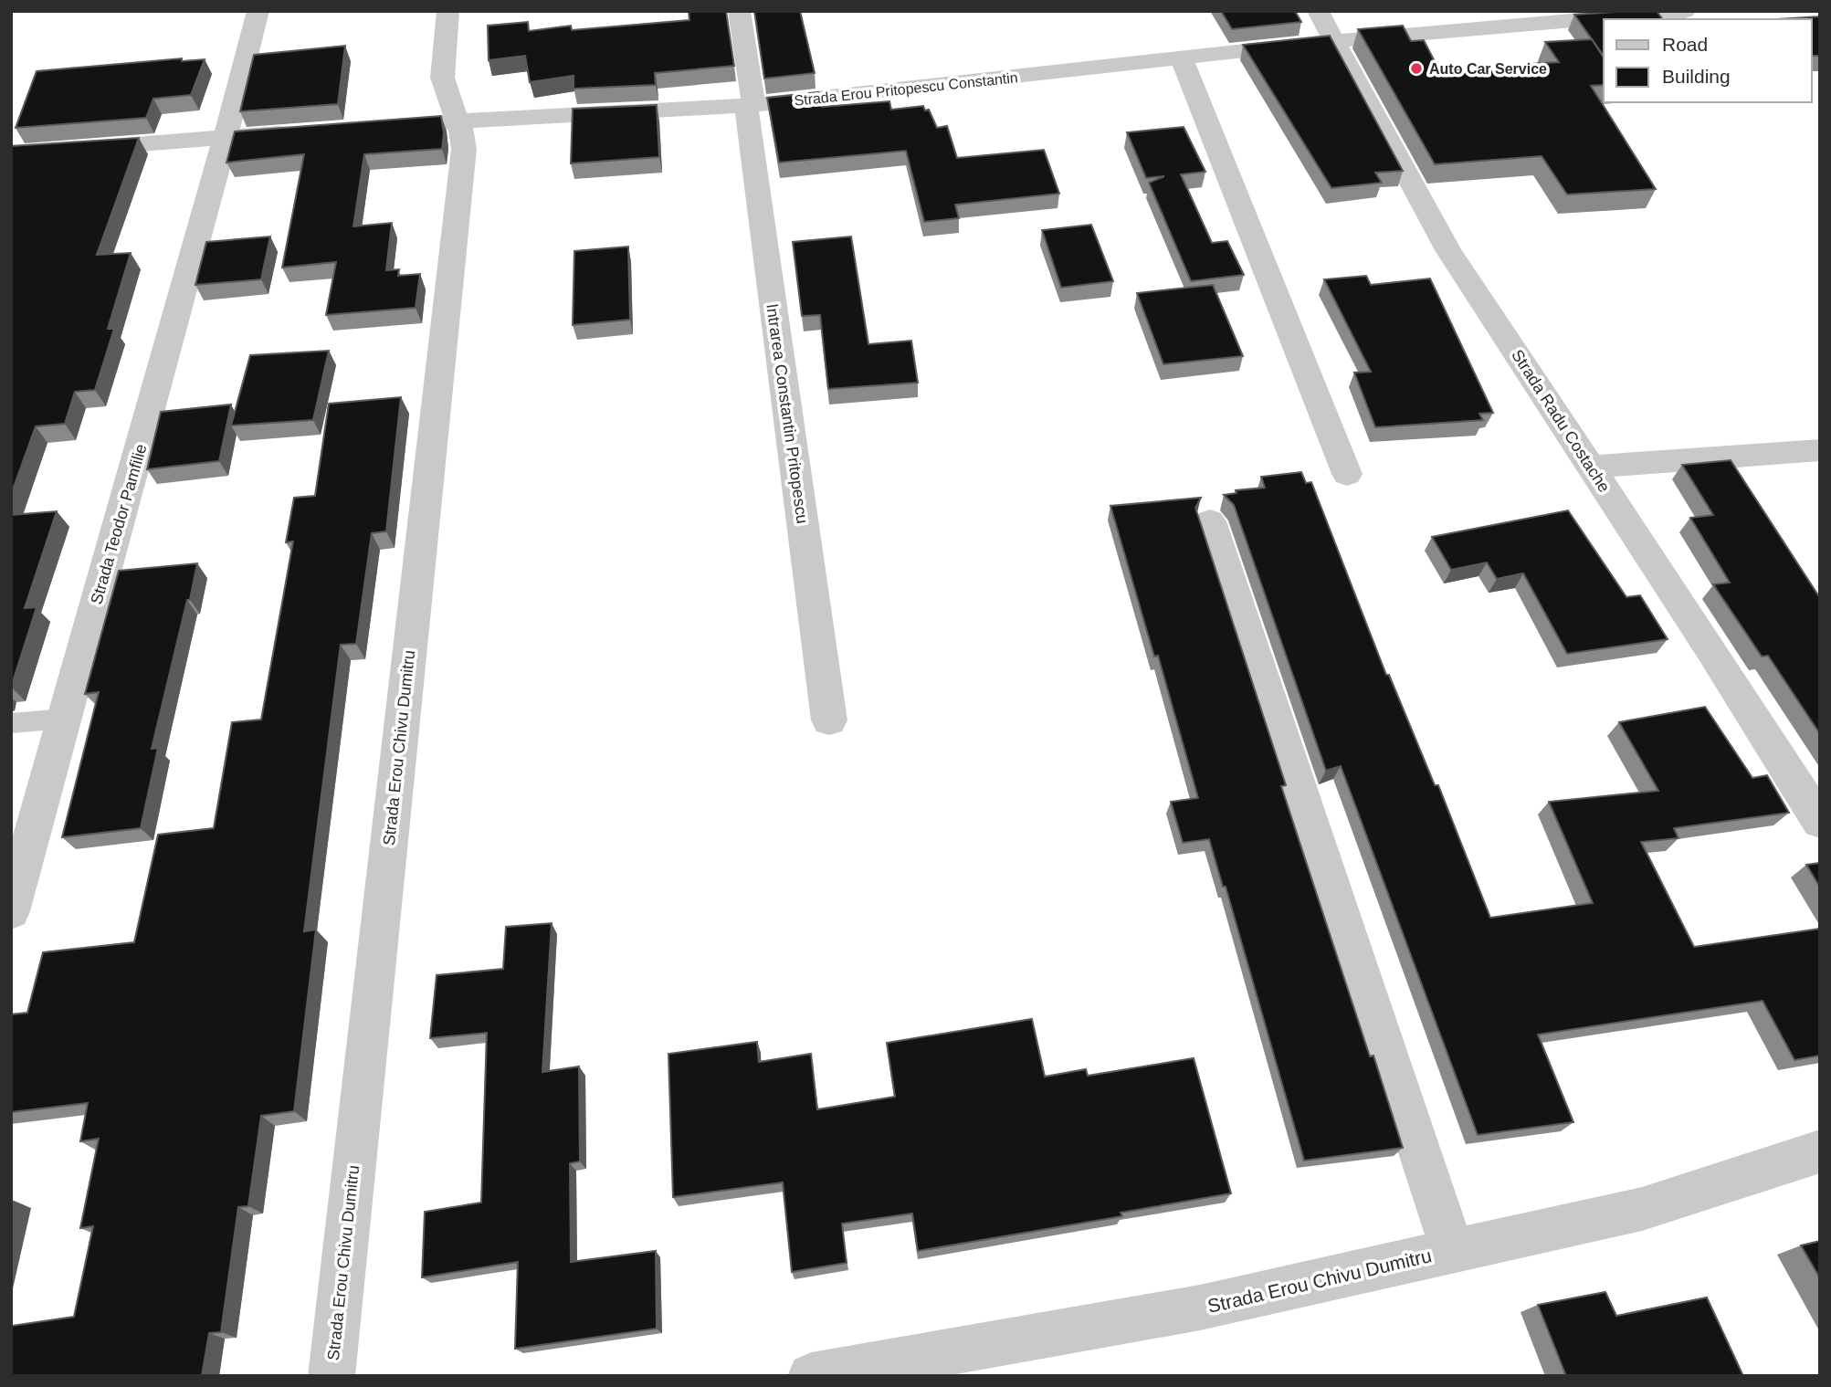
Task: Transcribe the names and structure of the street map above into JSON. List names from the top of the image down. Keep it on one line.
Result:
{"streets":{"street":["Strada Erou Pritopescu Constantin","Intrarea Constantin Pritopescu","Strada Radu Costache","Strada Teodor Pamfilie","Strada Erou Chivu Dumitru"]},"crossings":[["Strada Erou Pritopescu Constantin","Intrarea Constantin Pritopescu"],["Strada Erou Pritopescu Constantin","Strada Radu Costache"],["Strada Erou Pritopescu Constantin","Strada Erou Chivu Dumitru"]],"places":["Auto Car Service"],"legend":["Road","Building"]}
